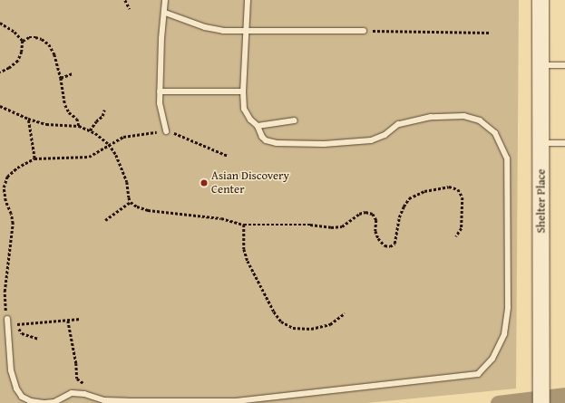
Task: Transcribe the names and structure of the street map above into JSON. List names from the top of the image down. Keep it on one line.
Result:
{"streets":{"street":["Shelter Place"]},"places":["Asian Discovery Center"]}
